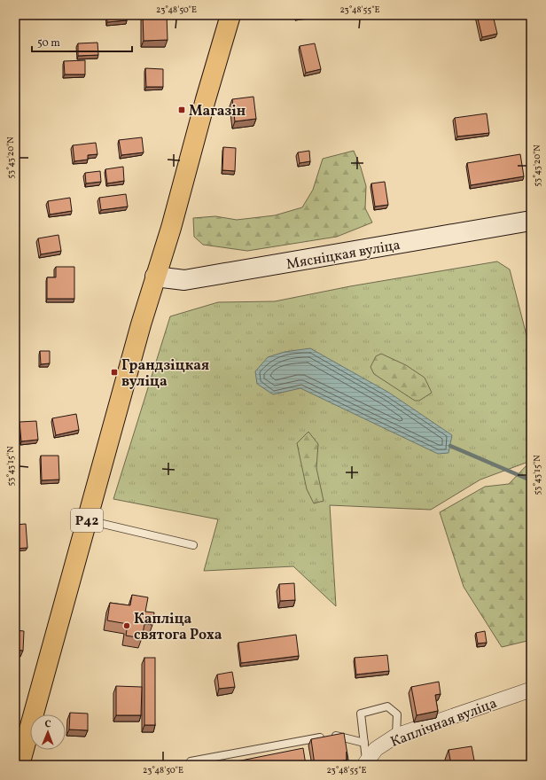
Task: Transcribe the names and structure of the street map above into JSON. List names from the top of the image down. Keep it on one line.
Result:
{"streets":{"main road":["Мясніцкая вуліца","Р42"],"street":["Каплічная вуліца"]},"crossings":[["Мясніцкая вуліца","Р42"]],"places":{"transit":["Магазін","Грандзіцкая вуліца"],"other":["Капліца святога Роха"]},"scale_bar":"50 m","north":"top","coordinates":["23°48'50\"E","23°48'55\"E","53°43'20\"N","53°43'15\"N"]}
